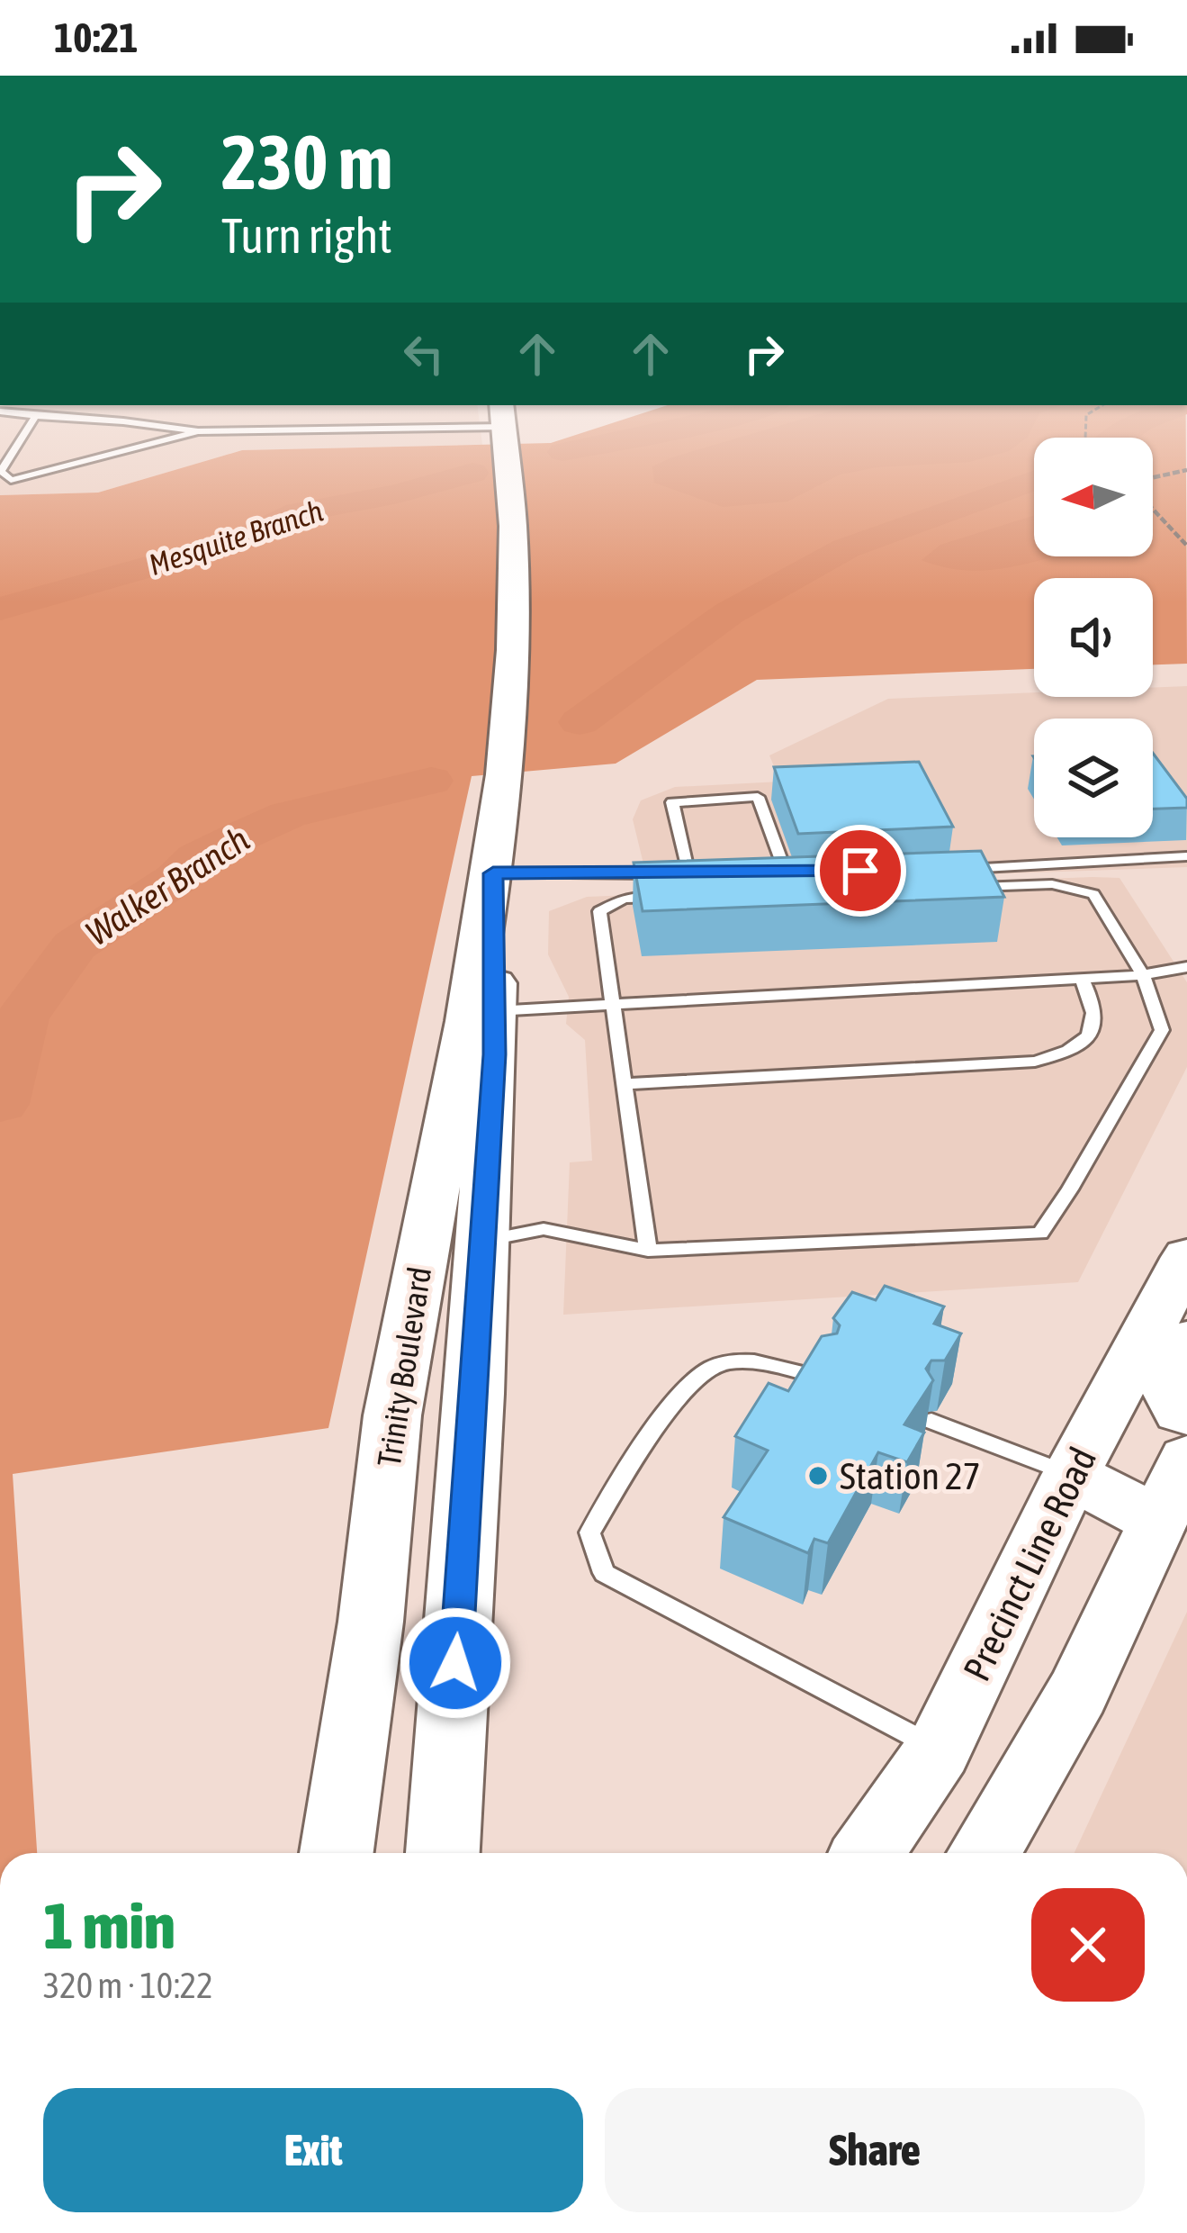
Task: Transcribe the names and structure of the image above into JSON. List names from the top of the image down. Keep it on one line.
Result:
{"streets":{"main road":["Trinity Boulevard","Precinct Line Road"]},"water":["Mesquite Branch","Walker Branch"],"places":["Station 27"],"north":"left","page":{"status":"10:21","turn":["230 m","Turn right"],"heading":["1 min","320 m · 10:22"],"buttons":["Exit","Share"]}}
